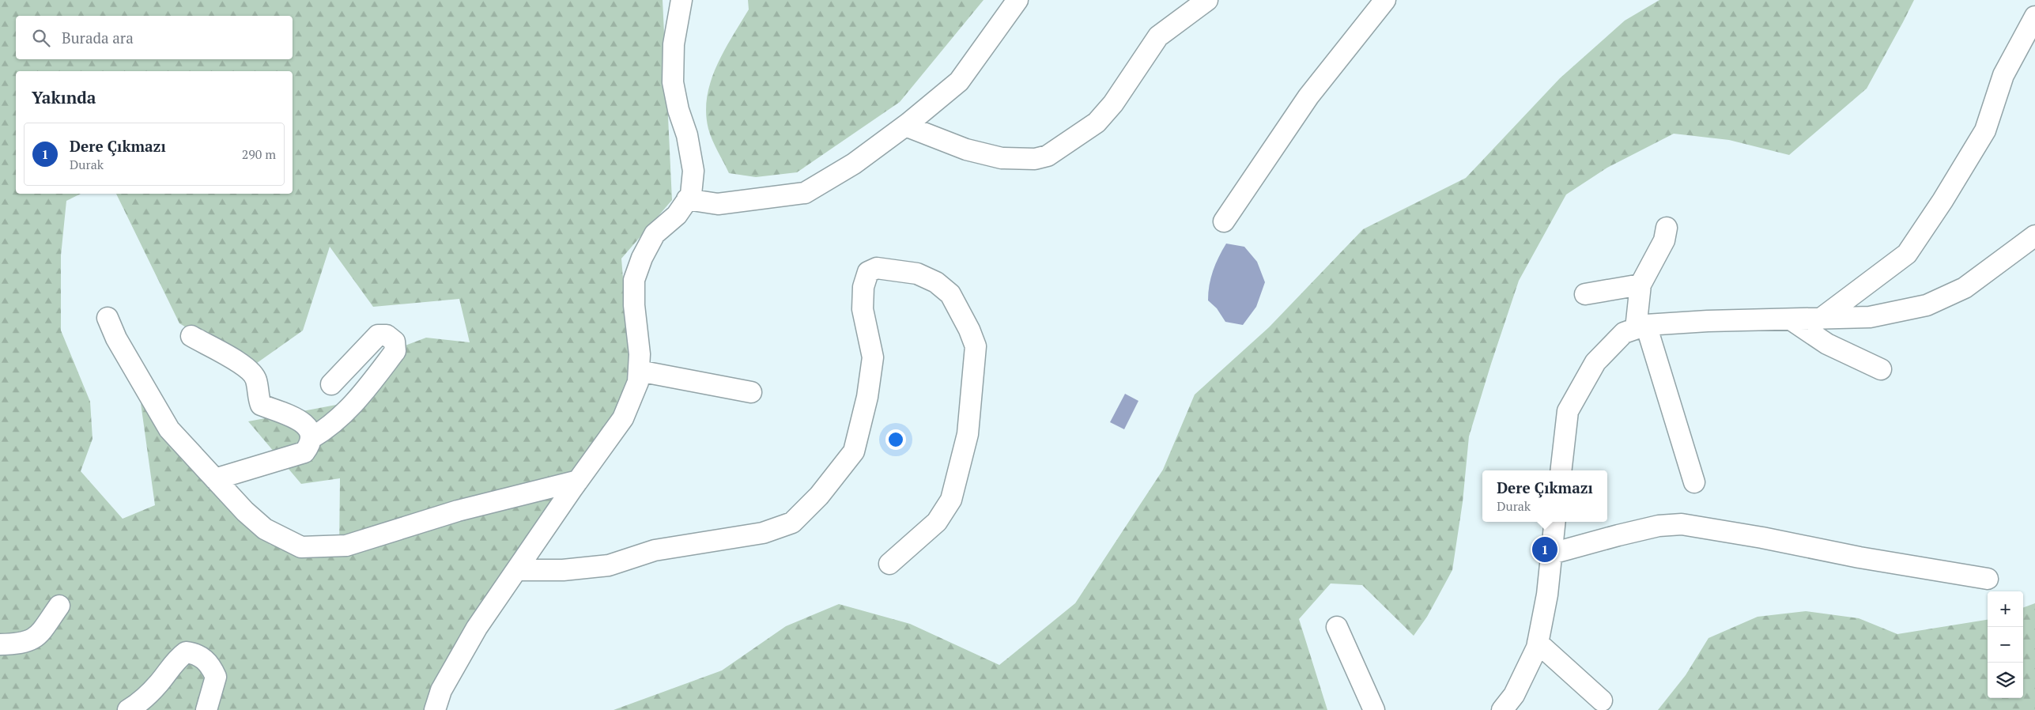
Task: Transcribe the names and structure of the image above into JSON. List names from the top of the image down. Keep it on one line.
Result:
{"page":{"search":"Burada ara","heading":"Yakında","list":[{"mark":"1","name":"Dere Çıkmazı","note":"Durak","value":"290 m"}],"popup":["Dere Çıkmazı","Durak"],"pins":"1","map_buttons":["+","−"]}}
